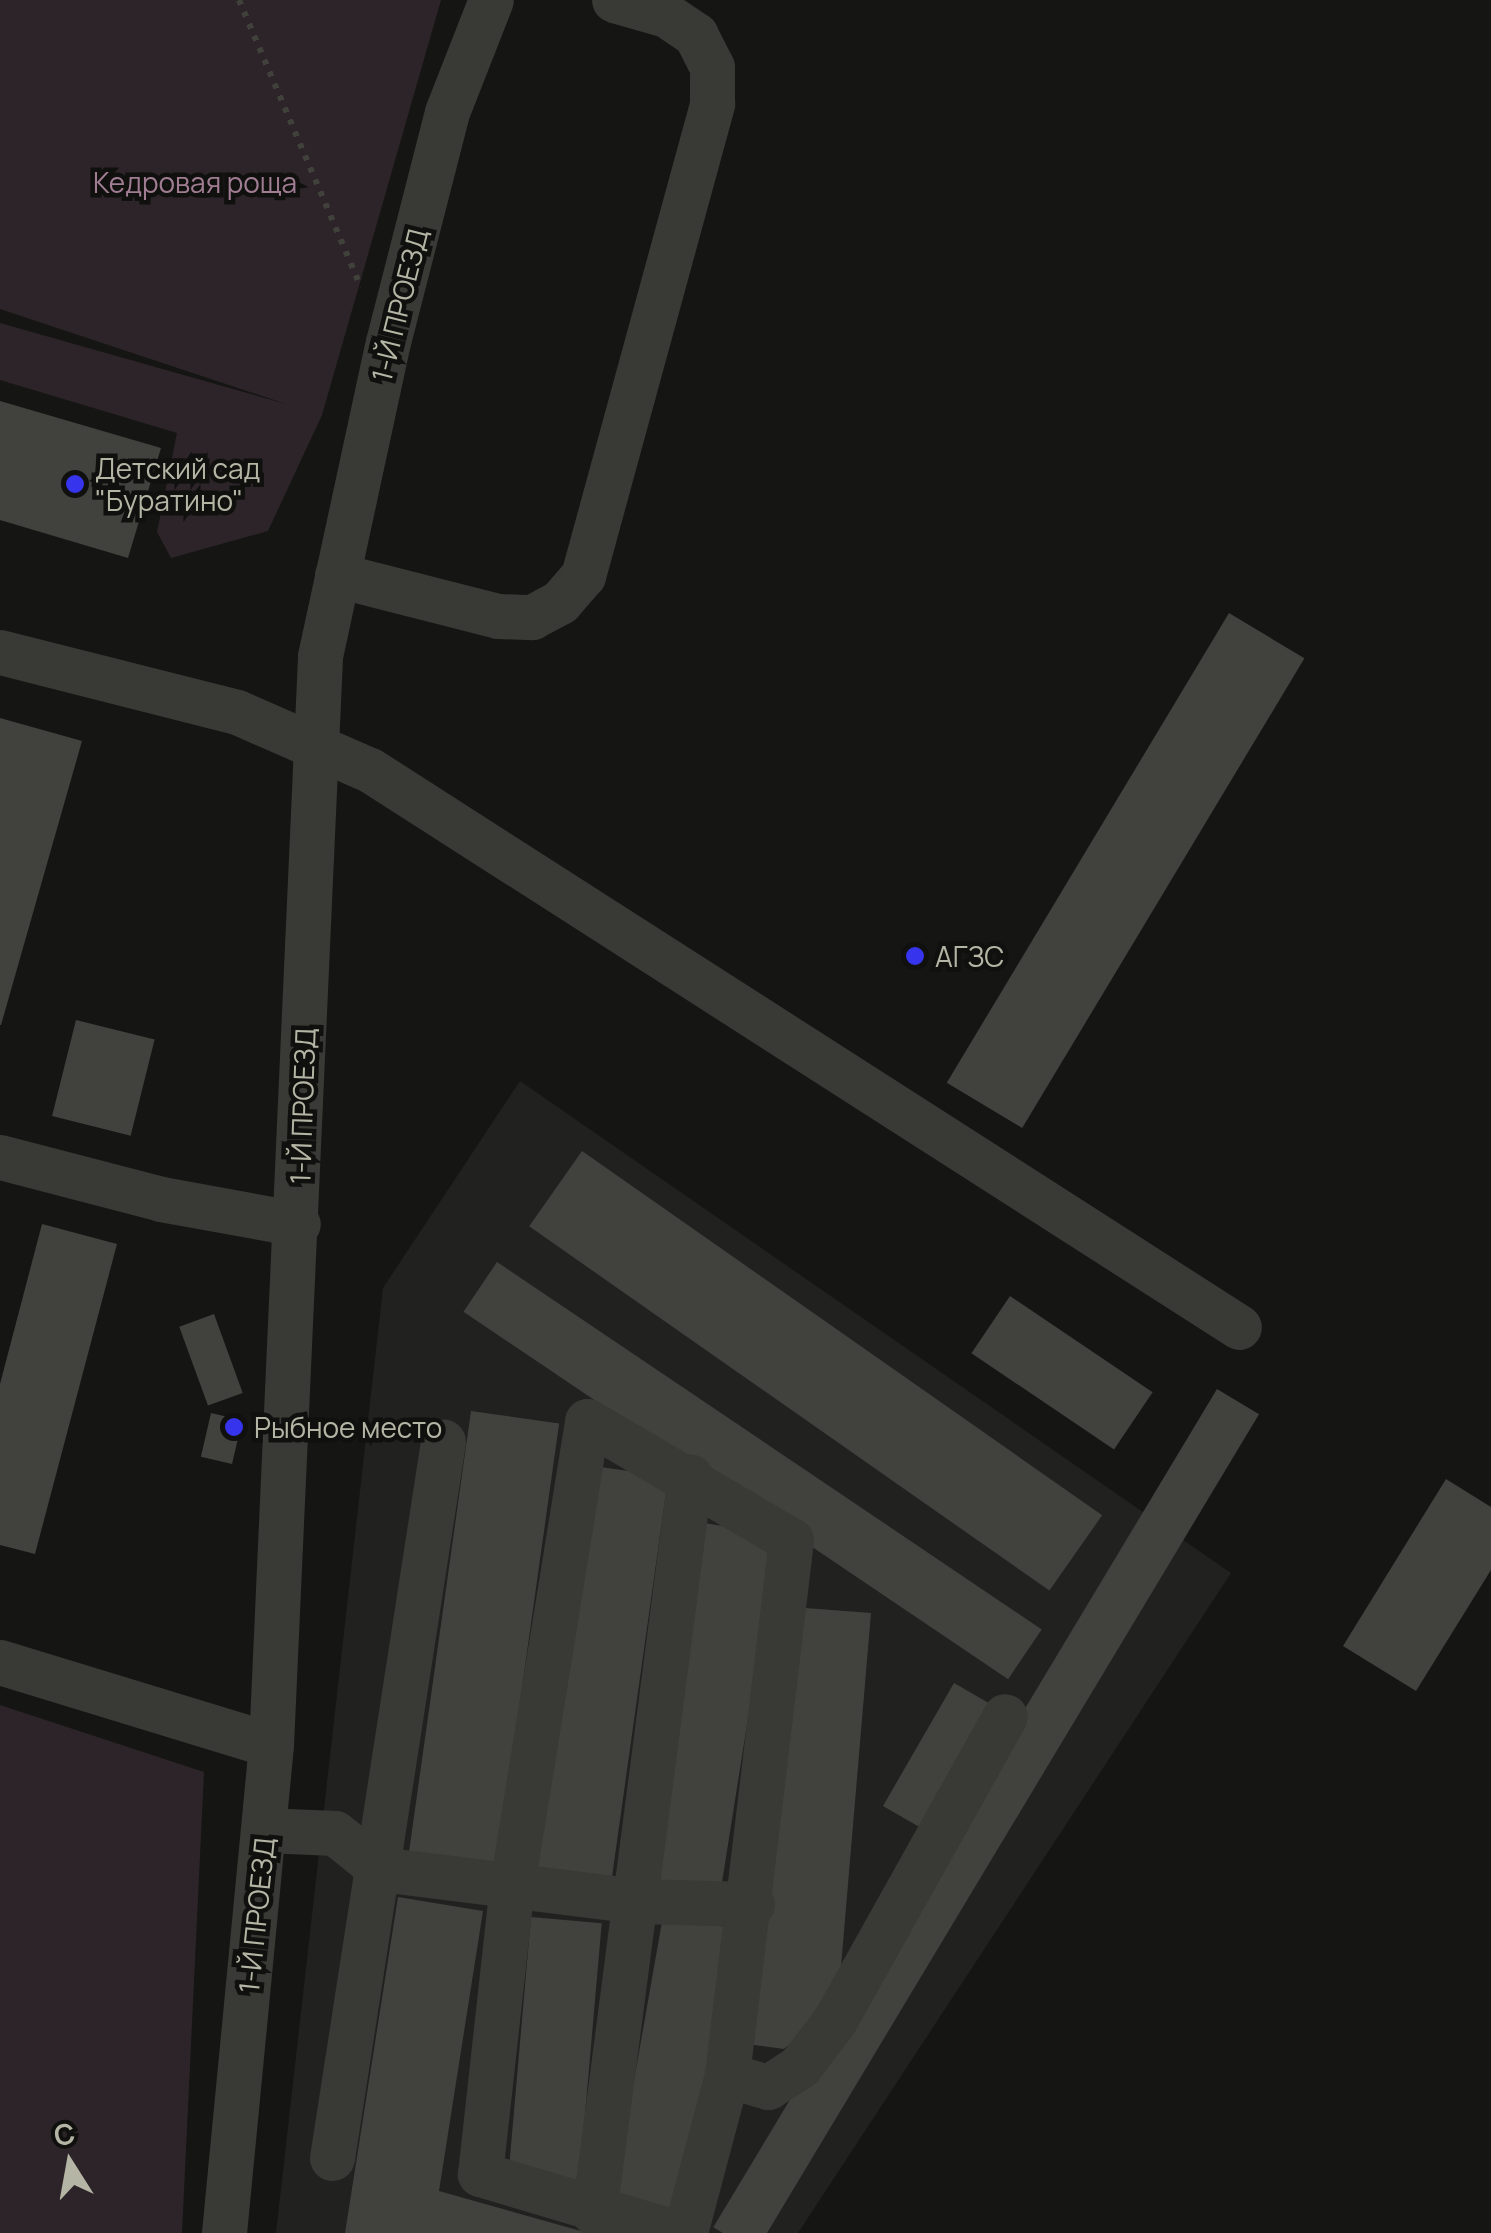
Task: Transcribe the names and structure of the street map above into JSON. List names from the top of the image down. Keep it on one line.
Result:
{"streets":{"street":["1-Й ПРОЕЗД"]},"parks":["Кедровая роща"],"places":["Детский сад \"Буратино\"","АГЗС","Рыбное место"],"north":"top"}
